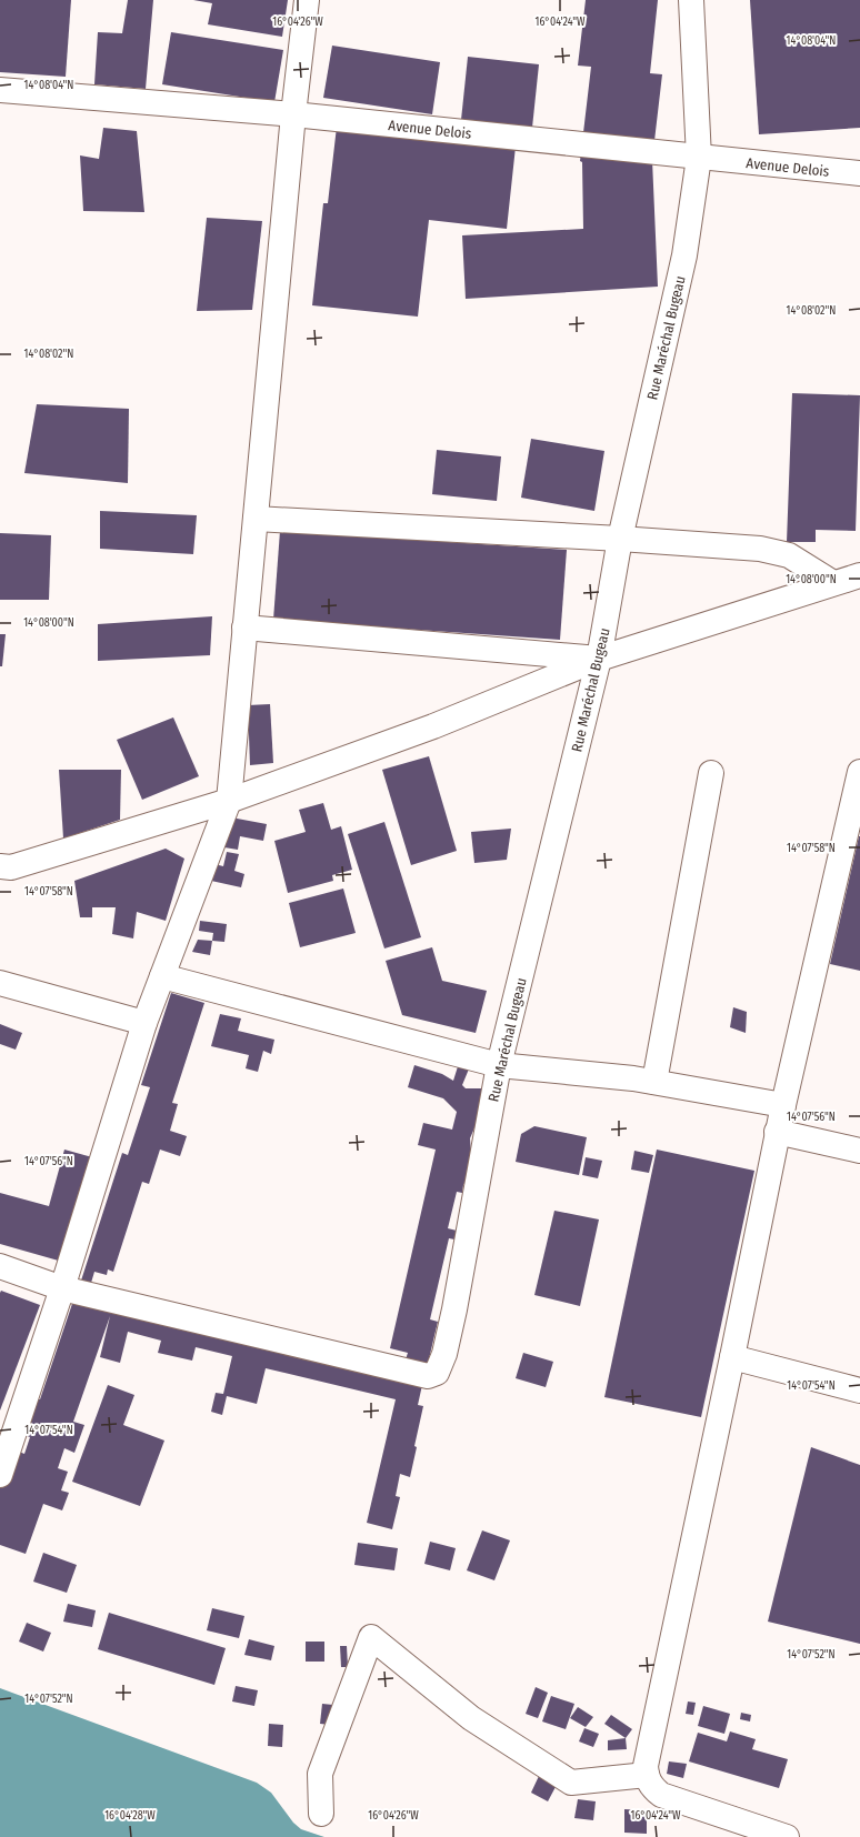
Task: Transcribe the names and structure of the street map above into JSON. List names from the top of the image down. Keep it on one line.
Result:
{"streets":{"street":["Avenue Delois","Rue Maréchal Bugeau"]},"crossings":[["Avenue Delois","Rue Maréchal Bugeau"]],"coordinates":["16°04'26\"W","16°04'24\"W","14°08'04\"N","14°08'02\"N","14°08'00\"N","14°07'58\"N","14°07'56\"N","14°07'54\"N","14°07'52\"N","16°04'28\"W"]}
